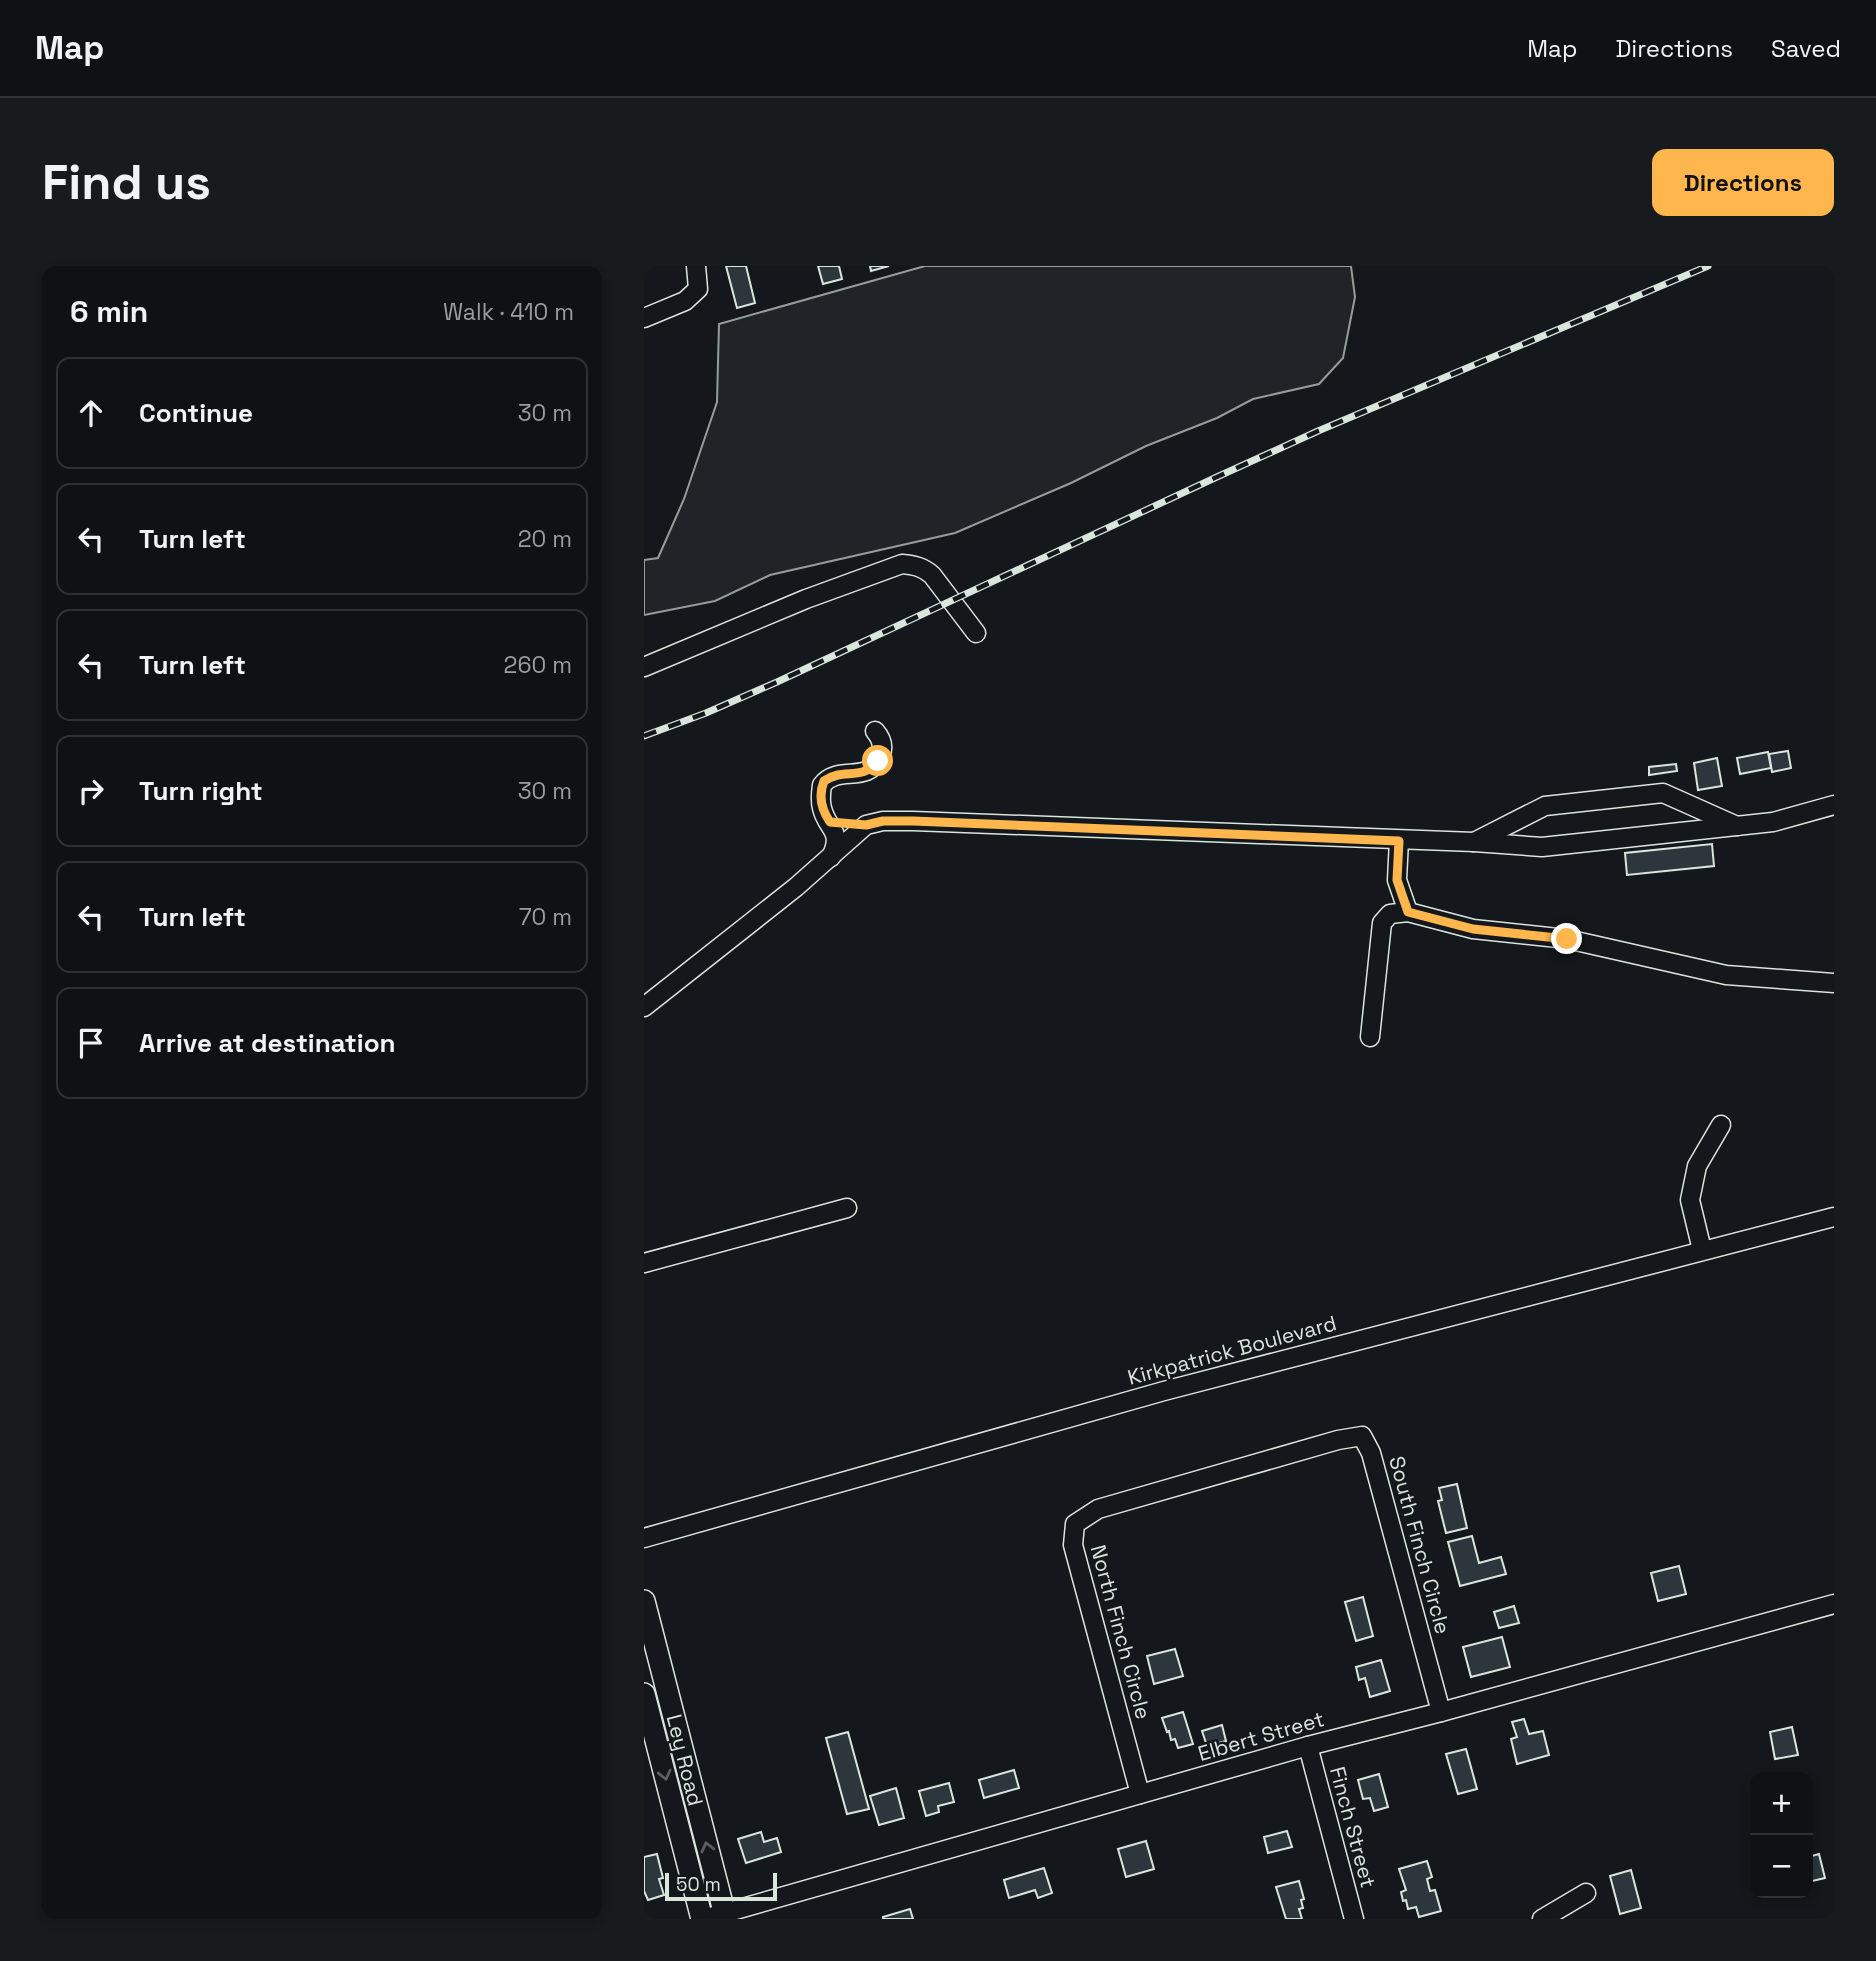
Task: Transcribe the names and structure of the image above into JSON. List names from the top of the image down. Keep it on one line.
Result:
{"streets":{"main road":["Ley Road"],"street":["Kirkpatrick Boulevard","South Finch Circle","North Finch Circle","Elbert Street","Finch Street"]},"crossings":[["South Finch Circle","North Finch Circle"],["South Finch Circle","Elbert Street"],["North Finch Circle","Elbert Street"],["Elbert Street","Ley Road"],["Elbert Street","Finch Street"]],"scale_bar":"50 m","page":{"header":"Map","nav":["Map","Directions","Saved"],"buttons":"Directions","title":"Find us","heading":["6 min","Walk · 410 m"],"list":[["Continue","30 m"],["Turn left","20 m"],["Turn left","260 m"],["Turn right","30 m"],["Turn left","70 m"],"Arrive at destination"],"map_buttons":["+","−"],"scale":"50 m"}}
